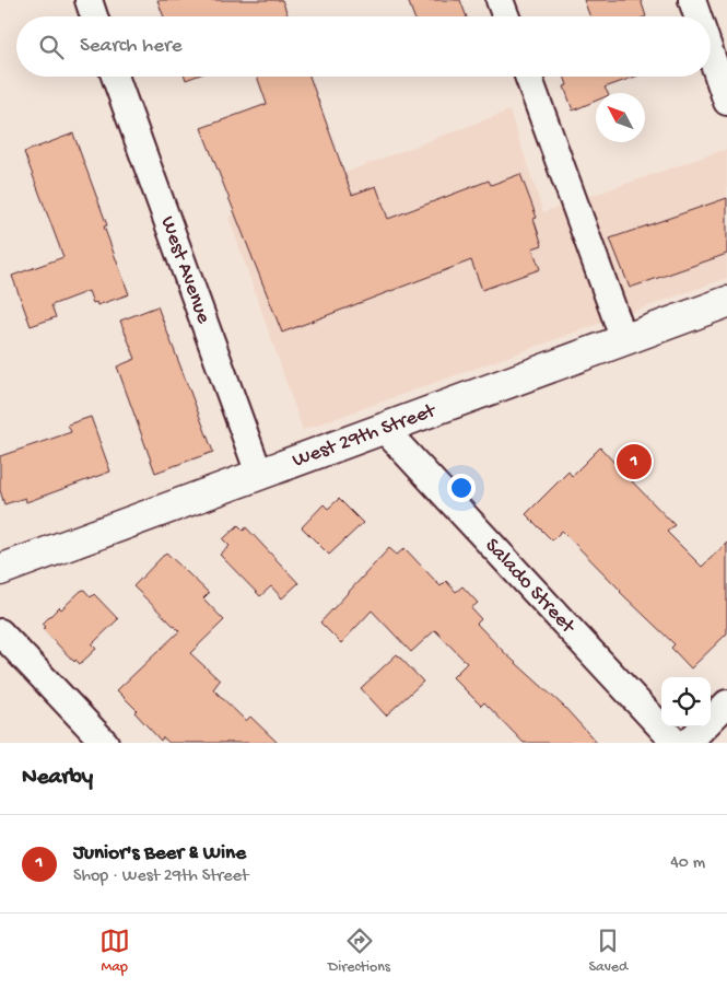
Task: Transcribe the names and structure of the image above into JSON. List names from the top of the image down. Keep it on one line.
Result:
{"streets":{"street":["West Avenue","West 29th Street","Salado Street"]},"crossings":[["West Avenue","West 29th Street"],["West 29th Street","Salado Street"]],"north":"top left","page":{"search":"Search here","pins":"1","heading":"Nearby","list":[{"mark":"1","name":"Junior's Beer & Wine","note":"Shop · West 29th Street","value":"40 m"}],"nav":["Map","Directions","Saved"]}}
